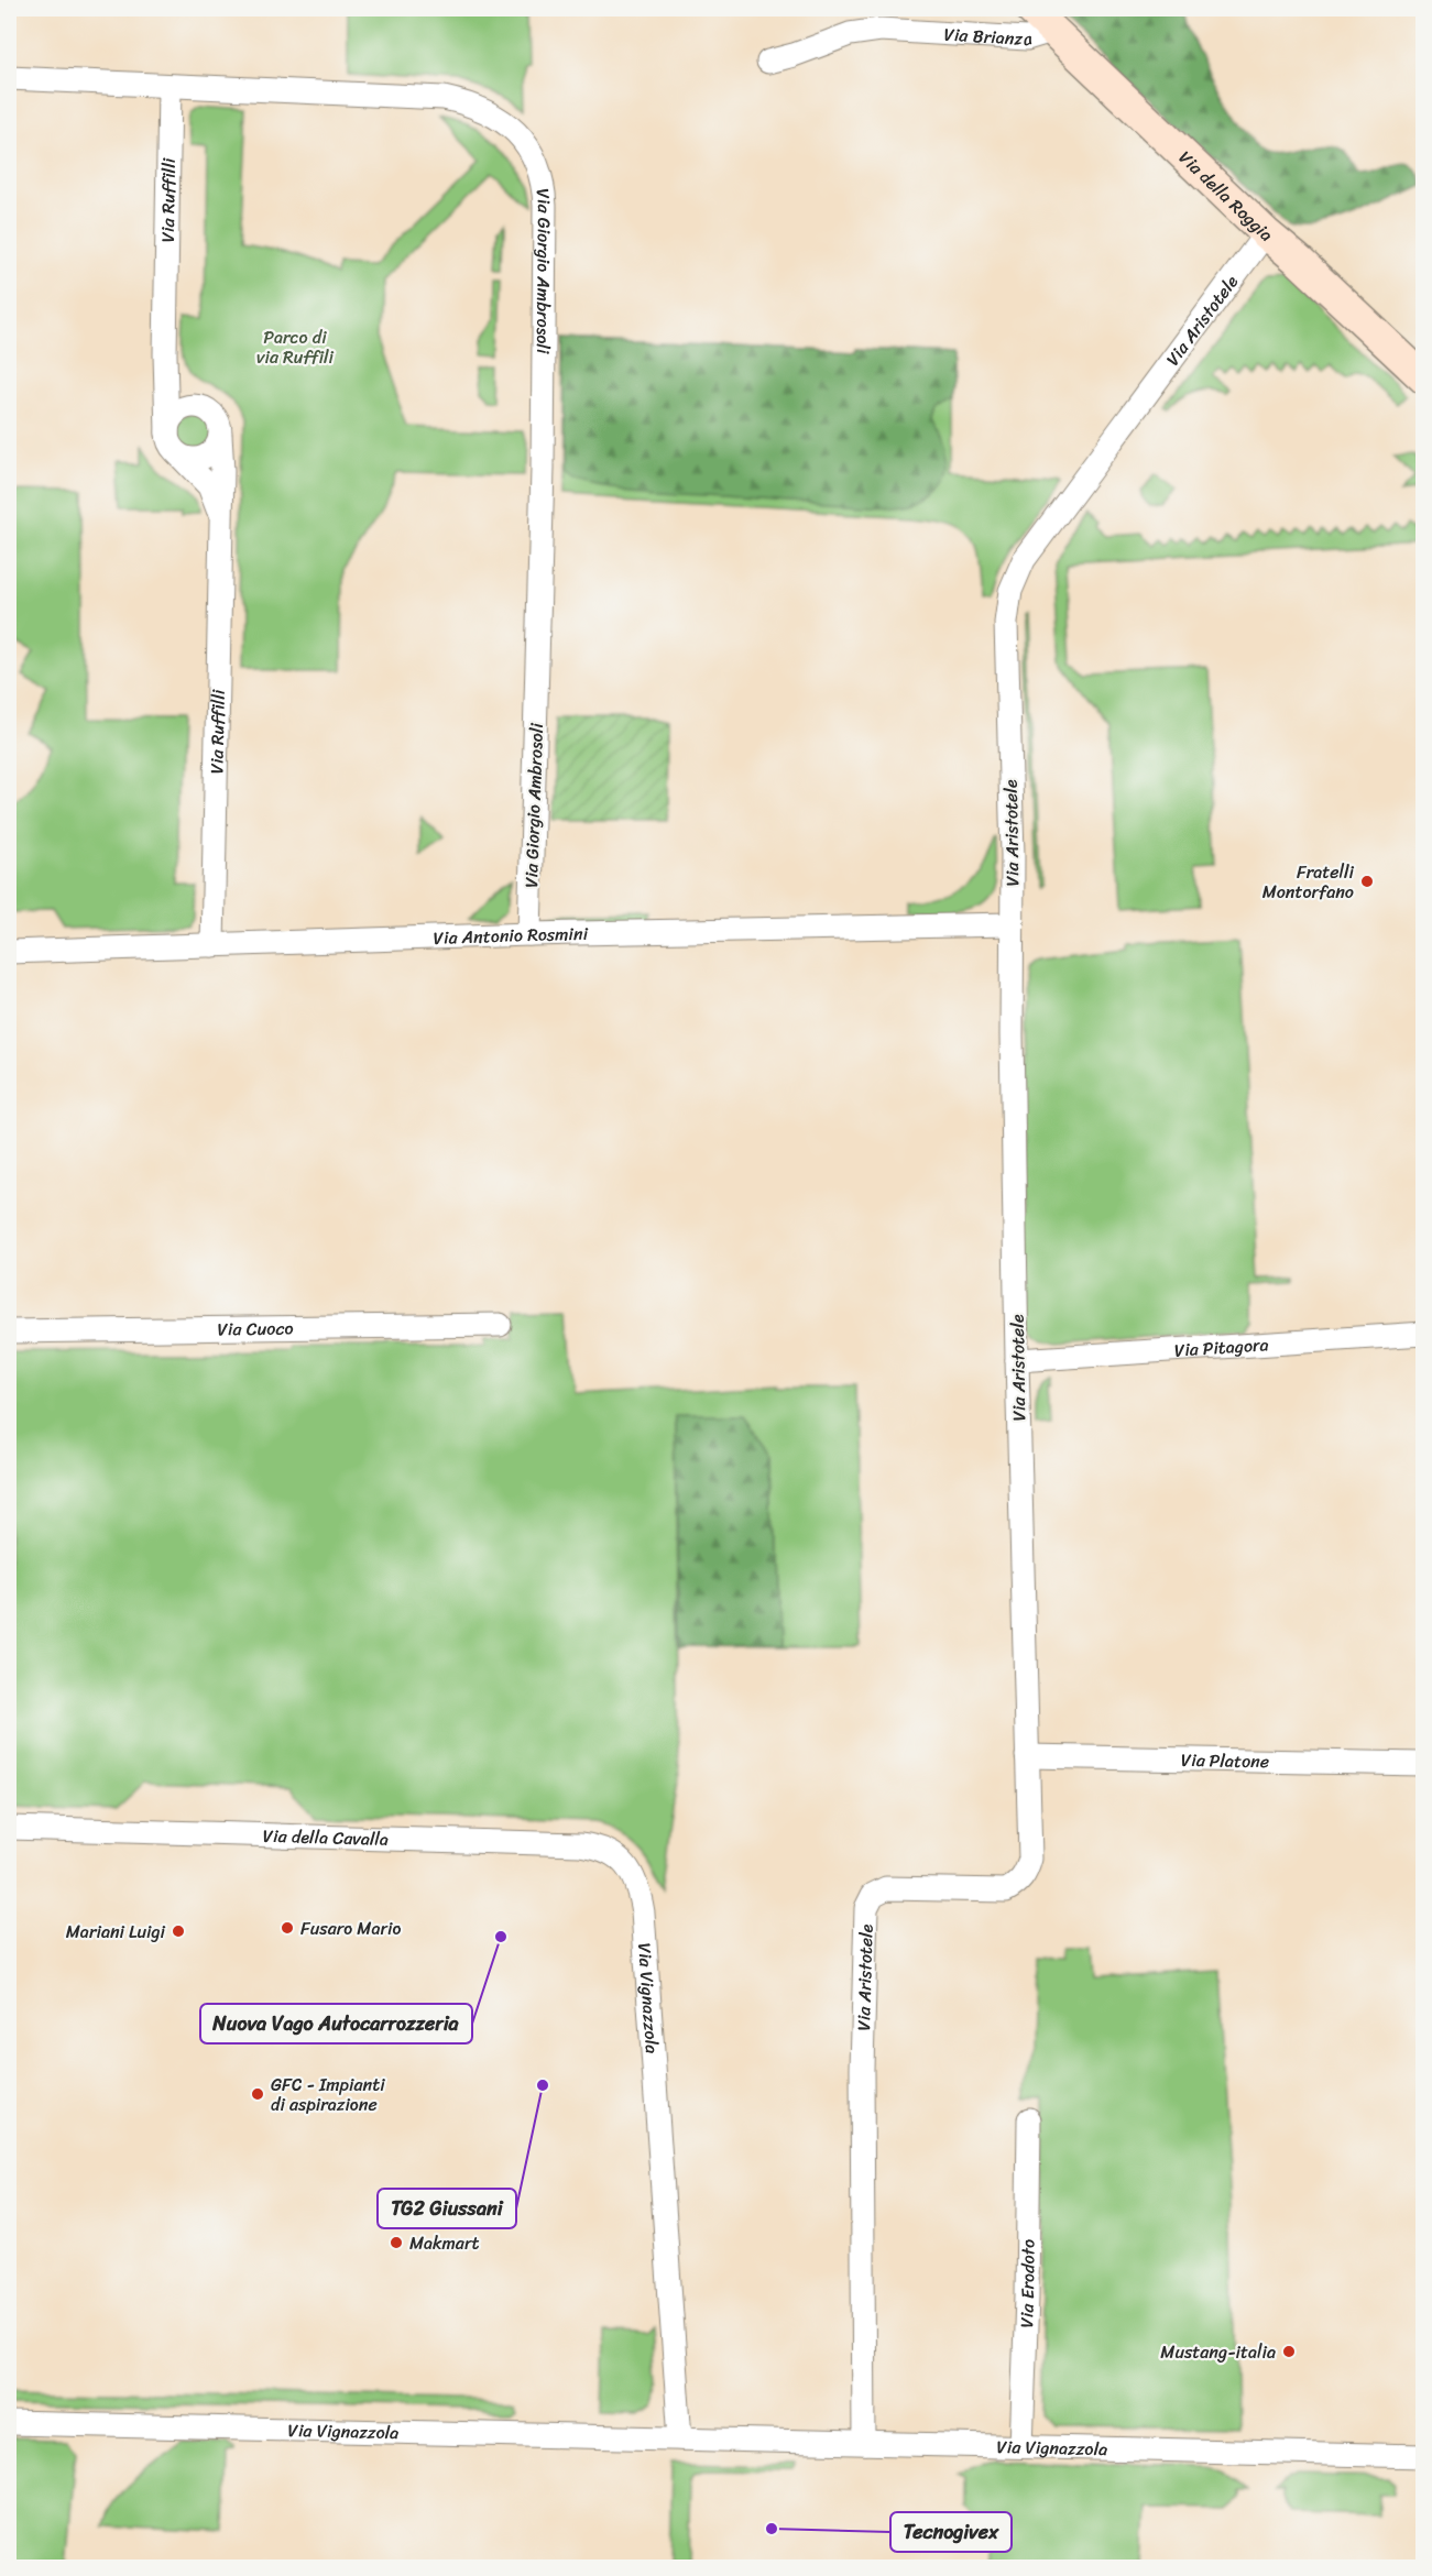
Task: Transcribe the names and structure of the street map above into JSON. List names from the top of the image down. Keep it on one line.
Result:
{"streets":{"street":["Via Brianza","Via della Roggia","Via Ruffilli","Via Giorgio Ambrosoli","Via Aristotele","Via Antonio Rosmini","Via Cuoco","Via Pitagora","Via Platone","Via della Cavalla","Via Vignazzola","Via Erodoto"]},"crossings":[["Via Brianza","Via della Roggia"],["Via della Roggia","Via Aristotele"],["Via Ruffilli","Via Giorgio Ambrosoli"],["Via Ruffilli","Via Antonio Rosmini"],["Via Giorgio Ambrosoli","Via Antonio Rosmini"],["Via Aristotele","Via Antonio Rosmini"],["Via Aristotele","Via Pitagora"],["Via Aristotele","Via Platone"],["Via Aristotele","Via Vignazzola"],["Via della Cavalla","Via Vignazzola"],["Via Vignazzola","Via Erodoto"]],"parks":["Parco di via Ruffili"],"places":["Fratelli Montorfano","Fusaro Mario","Mariani Luigi","Nuova Vago Autocarrozzeria","TG2 Giussani","GFC - Impianti di aspirazione","Makmart","Mustang-italia","Tecnogivex"]}
